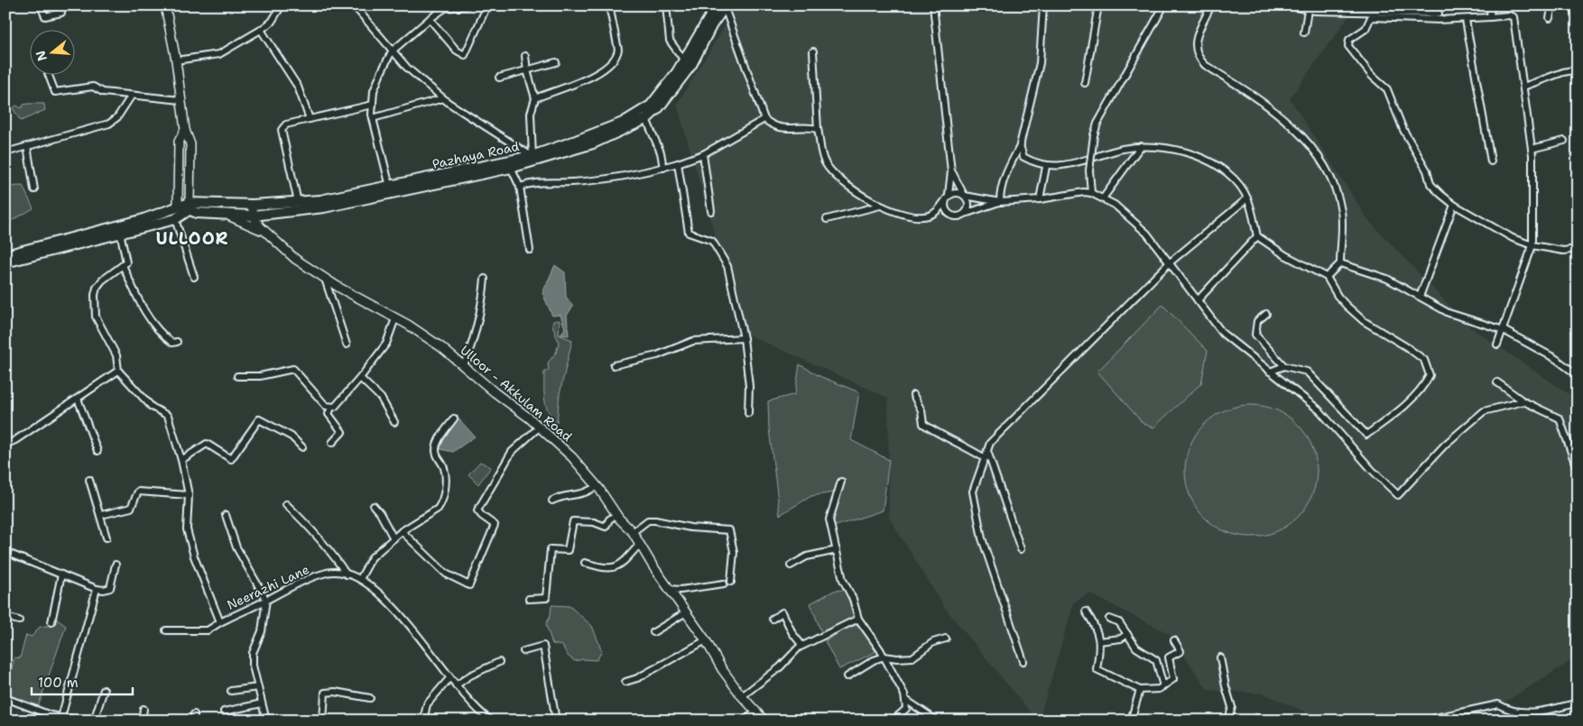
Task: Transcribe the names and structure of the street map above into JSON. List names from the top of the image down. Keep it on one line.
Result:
{"streets":{"main road":["Pazhaya Road","Ulloor - Akkulam Road"],"street":["Neerazhi Lane"]},"districts":["ULLOOR"],"scale_bar":"100 m","north":"left"}
